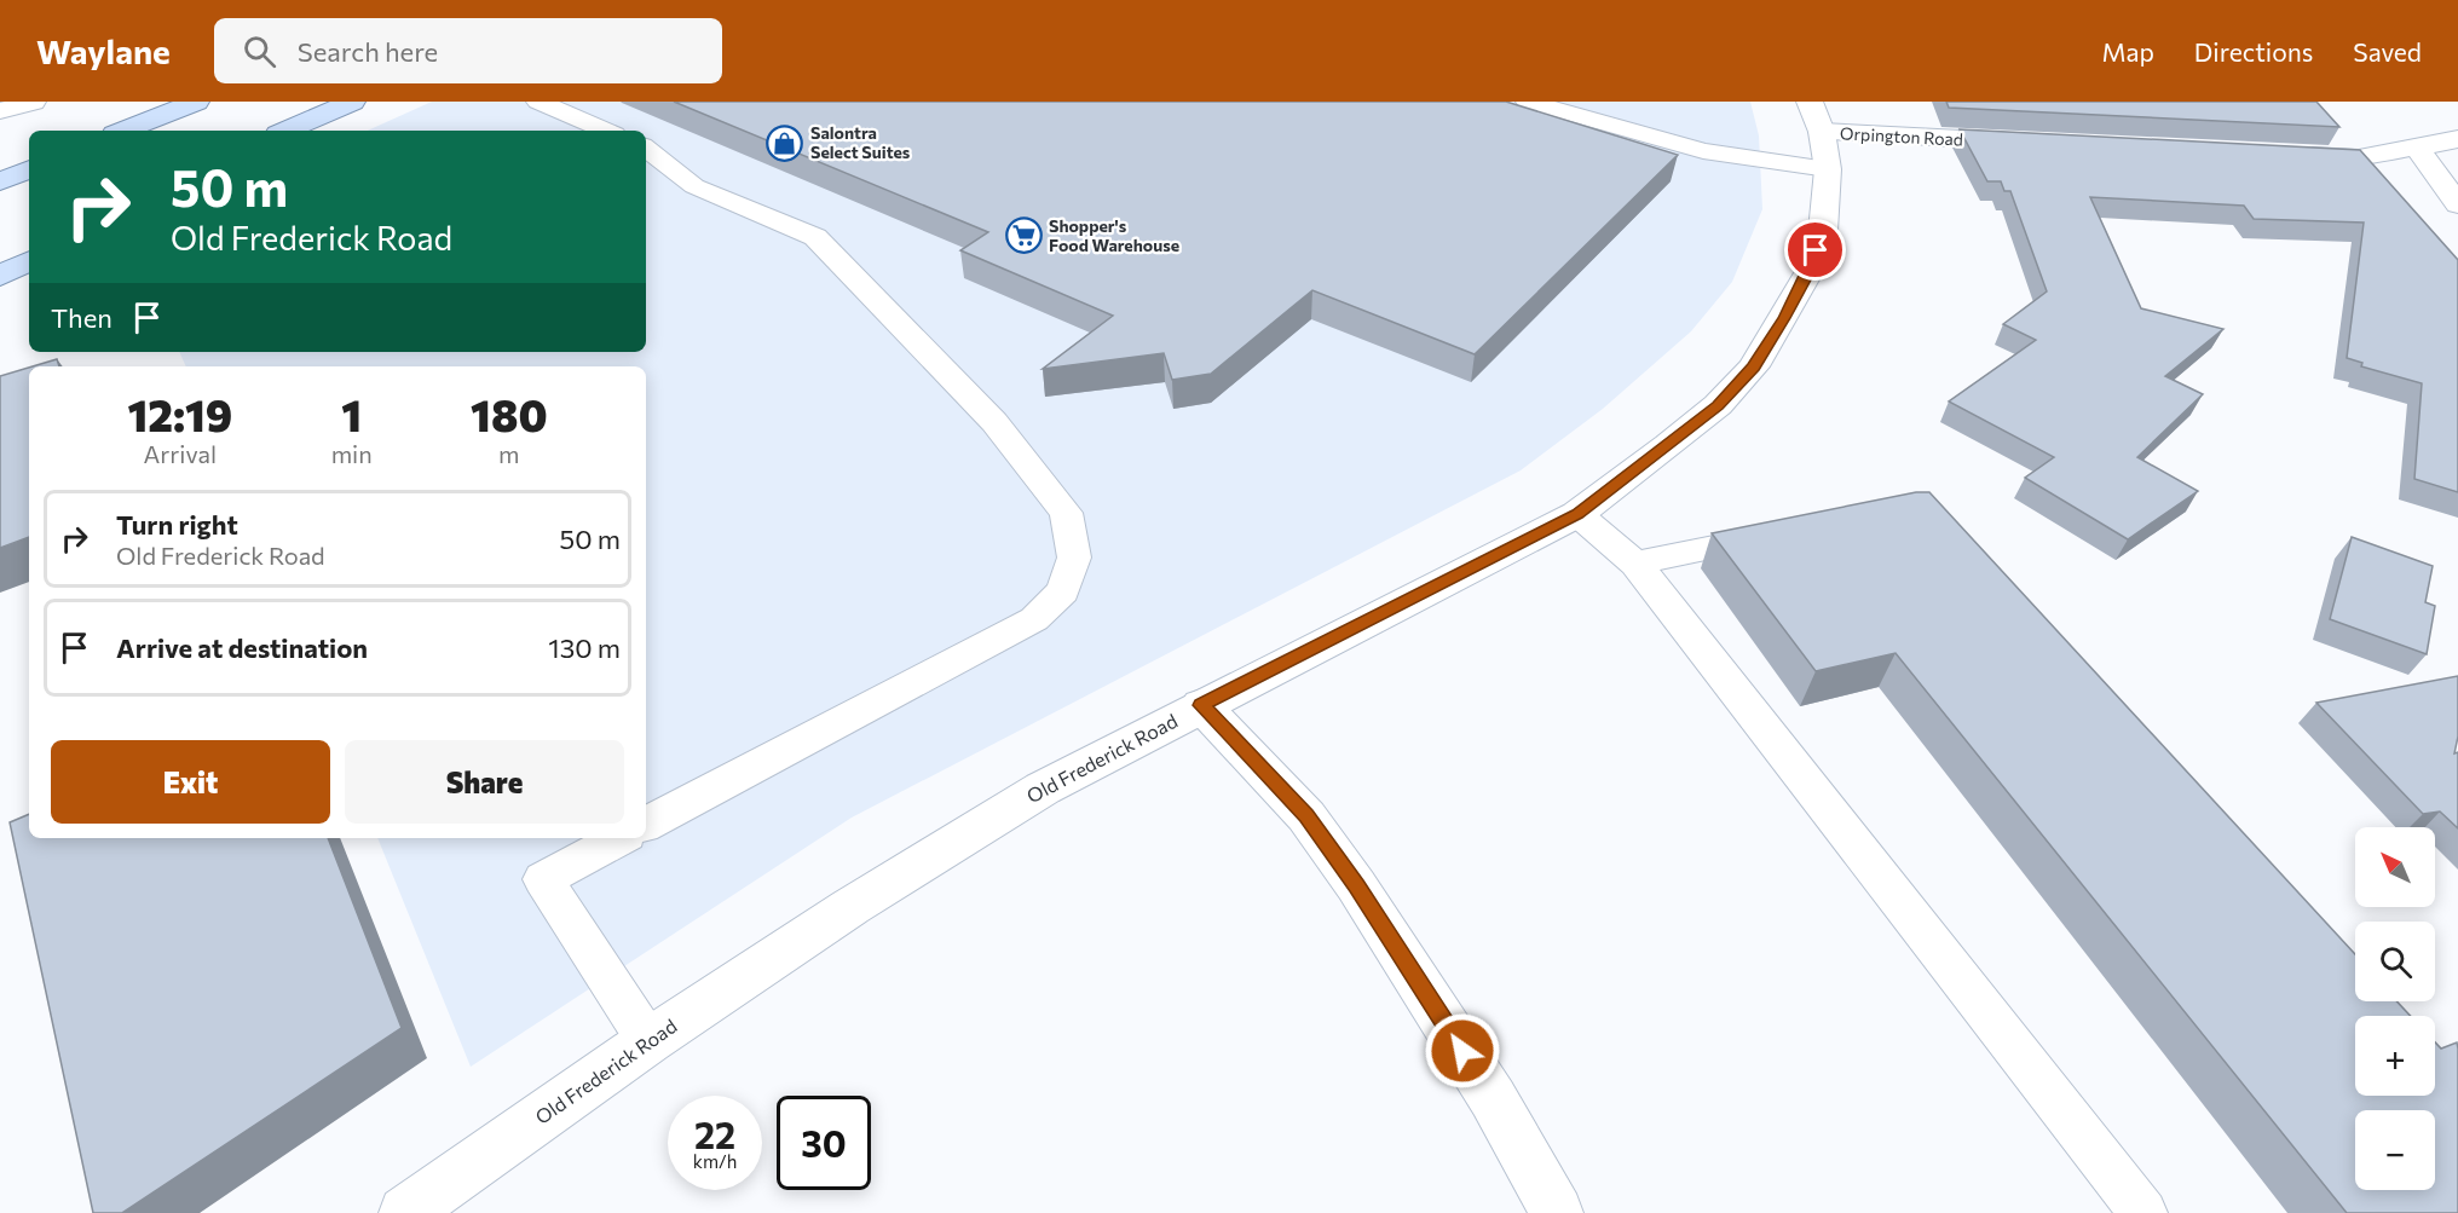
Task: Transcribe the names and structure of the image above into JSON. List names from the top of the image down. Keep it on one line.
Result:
{"streets":{"street":["Orpington Road","Old Frederick Road"]},"crossings":[["Orpington Road","Old Frederick Road"]],"places":{"shop":["Salontra Select Suites"],"supermarket":["Shopper's Food Warehouse"]},"north":"top left","page":{"header":"Waylane","search":"Search here","nav":["Map","Directions","Saved"],"turn":["50 m","Old Frederick Road"],"then":"Then","eta":["12:19","Arrival","1","min","180","m"],"list":[{"name":"Turn right","note":"Old Frederick Road","value":"50 m"},{"name":"Arrive at destination","value":"130 m"}],"buttons":["Exit","Share"],"map_buttons":["+","−"],"speed":"22 km/h","limit":"30"}}
